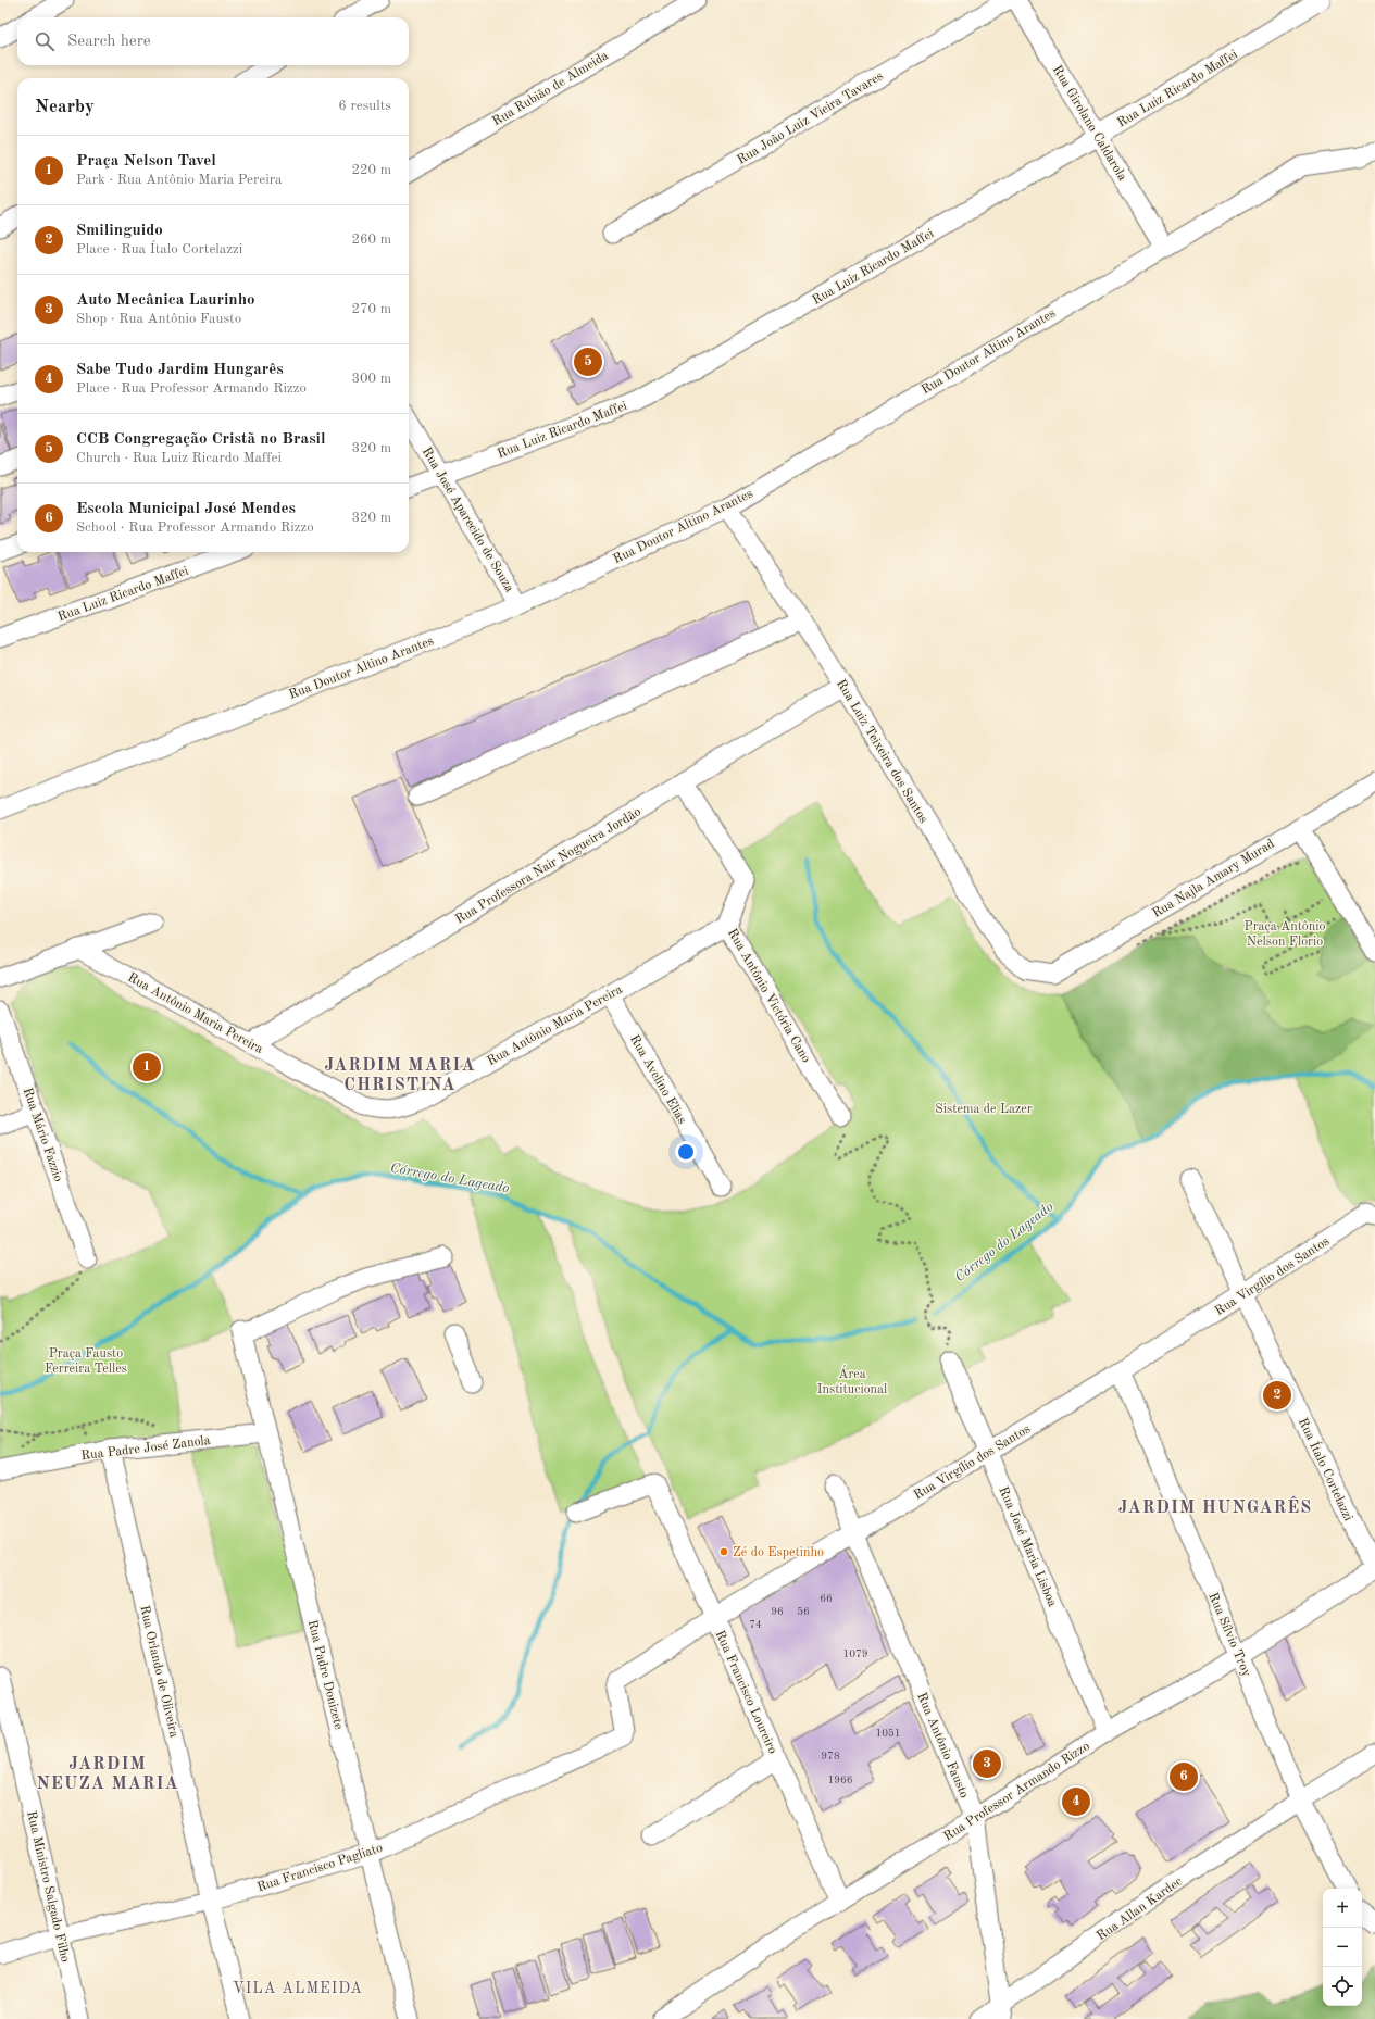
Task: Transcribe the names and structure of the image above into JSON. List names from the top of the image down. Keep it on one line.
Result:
{"streets":{"street":["Rua Rubião de Almeida","Rua Luiz Ricardo Maffei","Rua João Luiz Vieira Tavares","Rua Girolano Caldarola","Rua Doutor Altino Arantes","Rua José Aparecido de Souza","Rua Luiz Teixeira dos Santos","Rua Professora Nair Nogueira Jordão","Rua Najla Amary Murad","Rua Antônio Victória Cano","Rua Antônio Maria Pereira","Rua Avelino Elias","Rua Mário Fazzio","Rua Virgílio dos Santos","Rua Padre José Zanola","Rua Ítalo Cortelazzi","Rua José Maria Lisboa","Rua Sílvio Troy","Rua Orlando de Oliveira","Rua Padre Donizete","Rua Francisco Loureiro","Rua Antônio Fausto","Rua Professor Armando Rizzo","Rua Francisco Pagliato","Rua Ministro Salgado Filho","Rua Allan Kardec"]},"crossings":[["Rua Luiz Ricardo Maffei","Rua Girolano Caldarola"],["Rua Luiz Ricardo Maffei","Rua José Aparecido de Souza"],["Rua Girolano Caldarola","Rua Doutor Altino Arantes"],["Rua Doutor Altino Arantes","Rua José Aparecido de Souza"],["Rua Doutor Altino Arantes","Rua Luiz Teixeira dos Santos"],["Rua Luiz Teixeira dos Santos","Rua Professora Nair Nogueira Jordão"],["Rua Luiz Teixeira dos Santos","Rua Najla Amary Murad"],["Rua Professora Nair Nogueira Jordão","Rua Antônio Victória Cano"],["Rua Professora Nair Nogueira Jordão","Rua Antônio Maria Pereira"],["Rua Antônio Victória Cano","Rua Antônio Maria Pereira"],["Rua Antônio Maria Pereira","Rua Avelino Elias"],["Rua Virgílio dos Santos","Rua Ítalo Cortelazzi"],["Rua Virgílio dos Santos","Rua José Maria Lisboa"],["Rua Virgílio dos Santos","Rua Sílvio Troy"],["Rua Virgílio dos Santos","Rua Francisco Loureiro"],["Rua Virgílio dos Santos","Rua Antônio Fausto"],["Rua Virgílio dos Santos","Rua Francisco Pagliato"],["Rua Padre José Zanola","Rua Orlando de Oliveira"],["Rua Padre José Zanola","Rua Padre Donizete"],["Rua Ítalo Cortelazzi","Rua Professor Armando Rizzo"],["Rua José Maria Lisboa","Rua Professor Armando Rizzo"],["Rua Sílvio Troy","Rua Professor Armando Rizzo"],["Rua Sílvio Troy","Rua Allan Kardec"],["Rua Orlando de Oliveira","Rua Francisco Pagliato"],["Rua Padre Donizete","Rua Francisco Pagliato"],["Rua Francisco Loureiro","Rua Professor Armando Rizzo"],["Rua Antônio Fausto","Rua Professor Armando Rizzo"],["Rua Antônio Fausto","Rua Allan Kardec"],["Rua Francisco Pagliato","Rua Ministro Salgado Filho"]],"districts":["JARDIM MARIA CHRISTINA","JARDIM HUNGARÊS","JARDIM NEUZA MARIA","VILA ALMEIDA"],"water":["Córrego do Lageado"],"parks":["Praça Antônio Nelson Florio","Sistema de Lazer","Praça Fausto Ferreira Telles","Área Institucional"],"places":["Zé do Espetinho"],"house_numbers":["66","96","56","74","1079","1051","978","1966"],"page":{"search":"Search here","heading":["Nearby","6 results"],"list":[{"mark":"1","name":"Praça Nelson Tavel","note":"Park · Rua Antônio Maria Pereira","value":"220 m"},{"mark":"2","name":"Smilinguido","note":"Place · Rua Ítalo Cortelazzi","value":"260 m"},{"mark":"3","name":"Auto Mecânica Laurinho","note":"Shop · Rua Antônio Fausto","value":"270 m"},{"mark":"4","name":"Sabe Tudo Jardim Hungarês","note":"Place · Rua Professor Armando Rizzo","value":"300 m"},{"mark":"5","name":"CCB Congregação Cristã no Brasil","note":"Church · Rua Luiz Ricardo Maffei","value":"320 m"},{"mark":"6","name":"Escola Municipal José Mendes","note":"School · Rua Professor Armando Rizzo","value":"320 m"}],"pins":["5","1","2","3","6","4"],"map_buttons":["+","−"]}}
